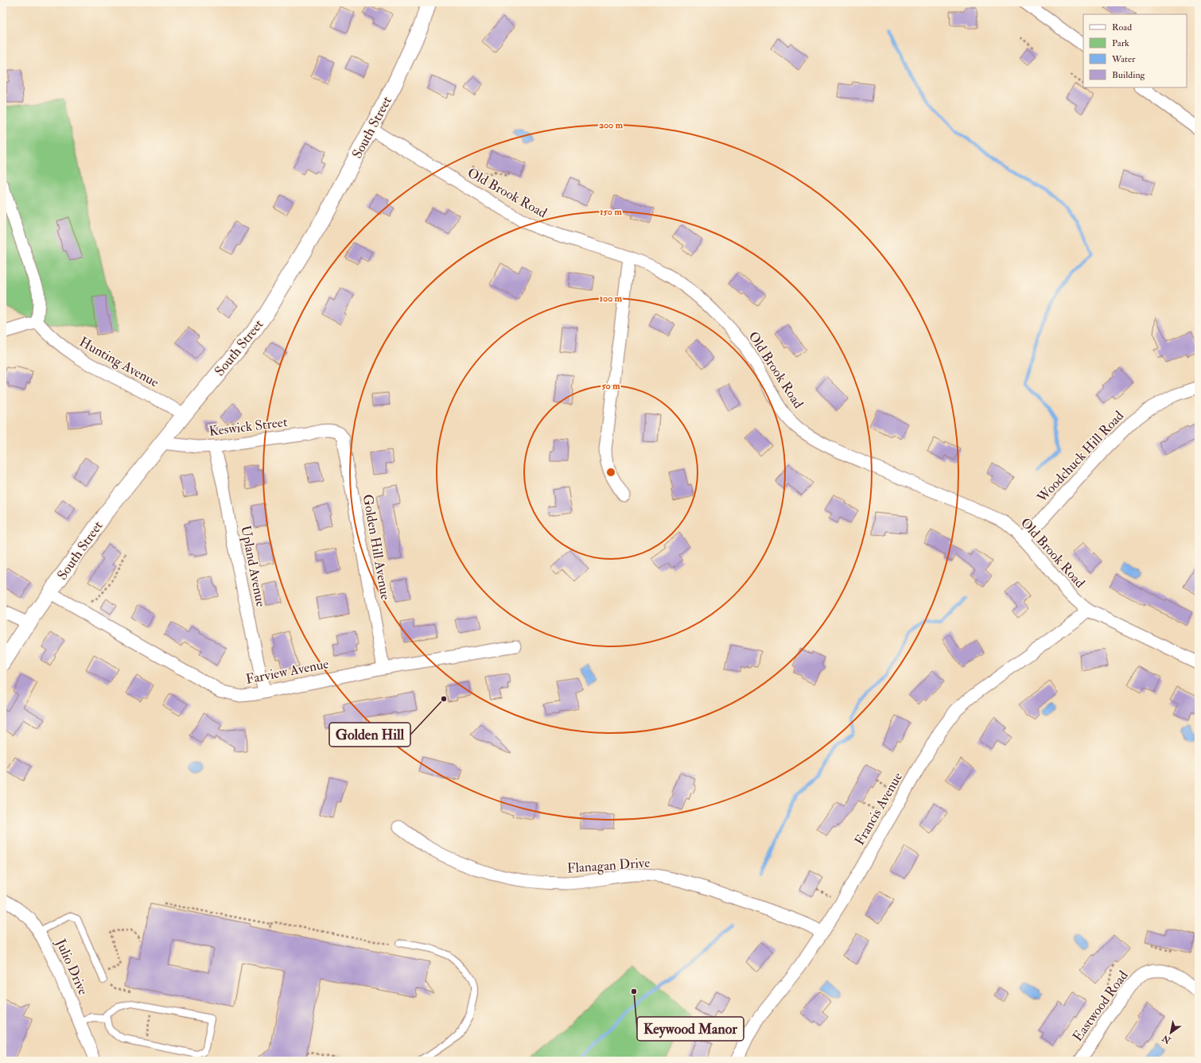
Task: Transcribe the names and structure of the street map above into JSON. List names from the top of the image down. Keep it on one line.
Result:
{"streets":{"street":["South Street","Old Brook Road","Hunting Avenue","Keswick Street","Woodchuck Hill Road","Golden Hill Avenue","Upland Avenue","Farview Avenue","Francis Avenue","Flanagan Drive","Julio Drive","Eastwood Road"]},"crossings":[["South Street","Old Brook Road"],["South Street","Hunting Avenue"],["South Street","Keswick Street"],["South Street","Farview Avenue"],["Old Brook Road","Woodchuck Hill Road"],["Old Brook Road","Francis Avenue"],["Keswick Street","Golden Hill Avenue"],["Keswick Street","Upland Avenue"],["Golden Hill Avenue","Farview Avenue"],["Upland Avenue","Farview Avenue"],["Francis Avenue","Flanagan Drive"]],"places":["Golden Hill","Keywood Manor"],"legend":["Road","Park","Water","Building"],"north":"bottom left","rings":["200 m","150 m","100 m","50 m"]}
